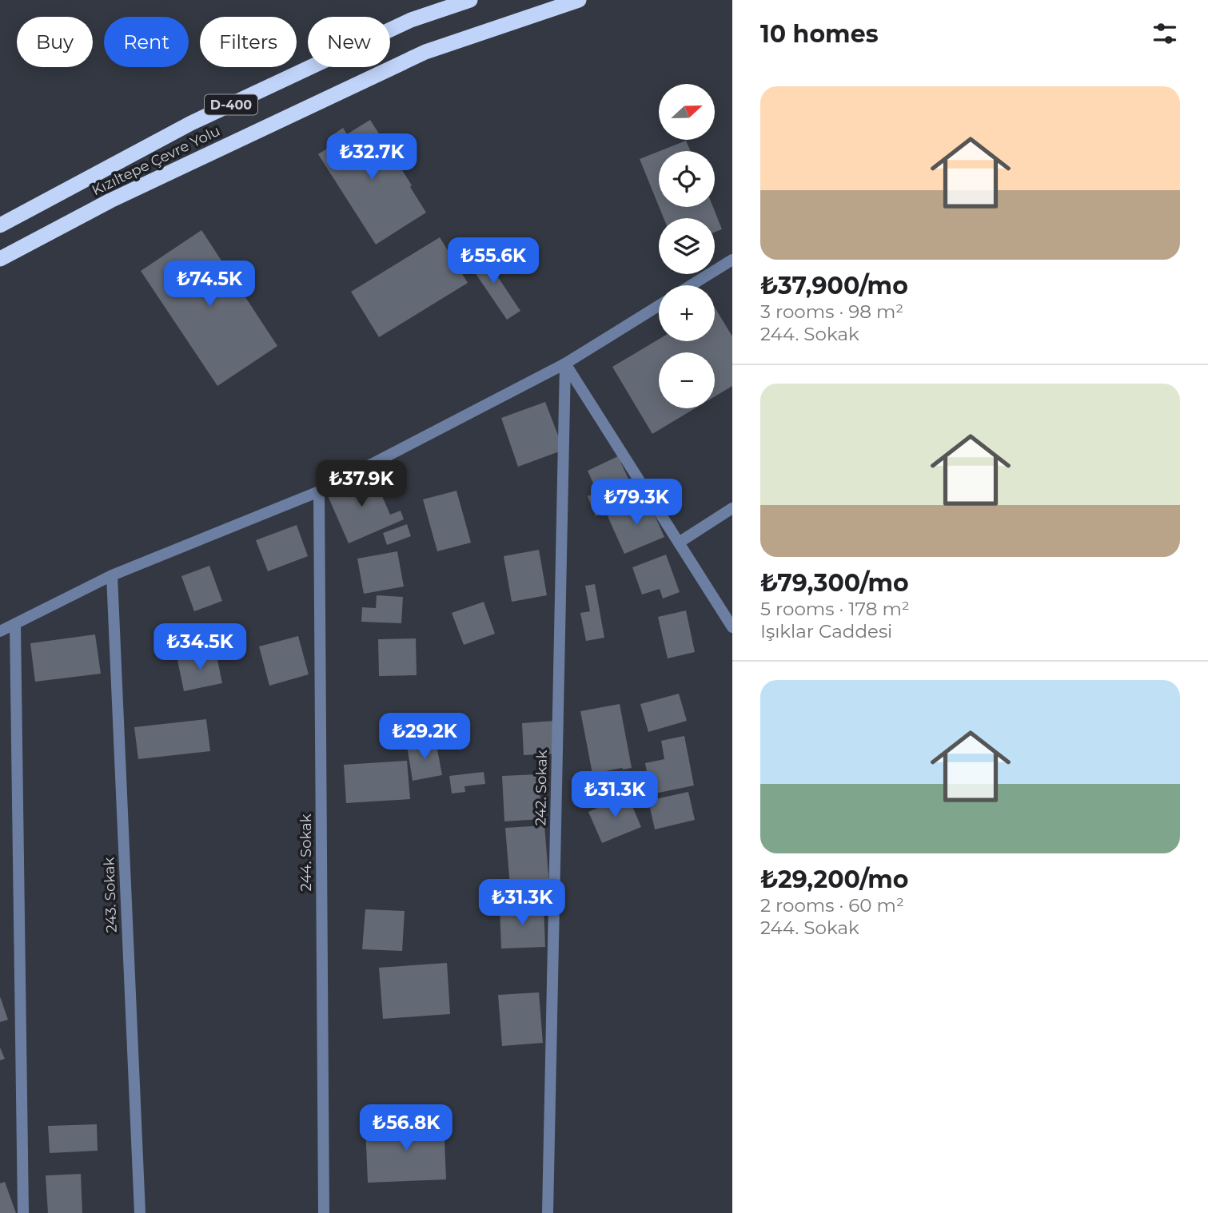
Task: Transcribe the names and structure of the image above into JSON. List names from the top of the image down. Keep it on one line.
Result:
{"streets":{"highway":["D-400","Kızıltepe Çevre Yolu"],"street":["242. Sokak","244. Sokak","243. Sokak"]},"north":"right","page":{"heading":"10 homes","chip":["Buy","Rent","Filters","New"],"list":[{"name":"₺37,900/mo","note":"3 rooms · 98 m² · 244. Sokak"},{"name":"₺79,300/mo","note":"5 rooms · 178 m² · Işıklar Caddesi"},{"name":"₺29,200/mo","note":"2 rooms · 60 m² · 244. Sokak"}],"map_buttons":["+","−"],"price":["₺32.7K","₺55.6K","₺74.5K","₺37.9K","₺79.3K","₺34.5K","₺29.2K","₺31.3K","₺31.3K","₺56.8K"]}}
